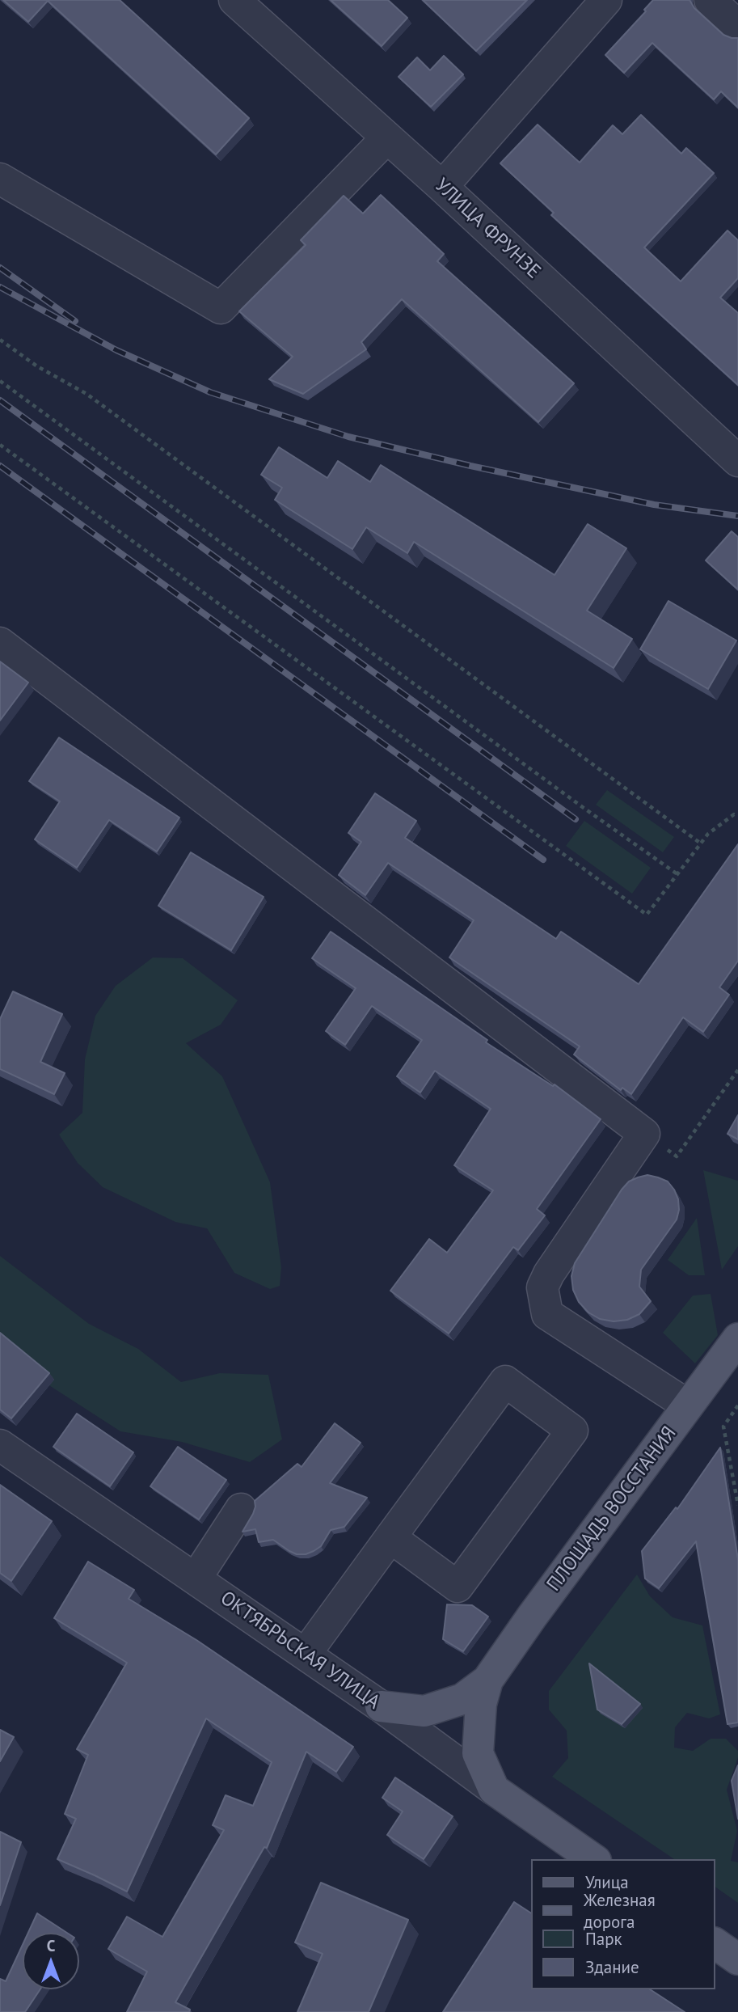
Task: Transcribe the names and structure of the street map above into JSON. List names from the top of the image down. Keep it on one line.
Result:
{"streets":{"main road":["ПЛОЩАДЬ ВОССТАНИЯ","ОКТЯБРЬСКАЯ УЛИЦА"],"street":["УЛИЦА ФРУНЗЕ"]},"crossings":[["ПЛОЩАДЬ ВОССТАНИЯ","ОКТЯБРЬСКАЯ УЛИЦА"]],"legend":["Улица","Железная дорога","Парк","Здание"],"north":"top"}
